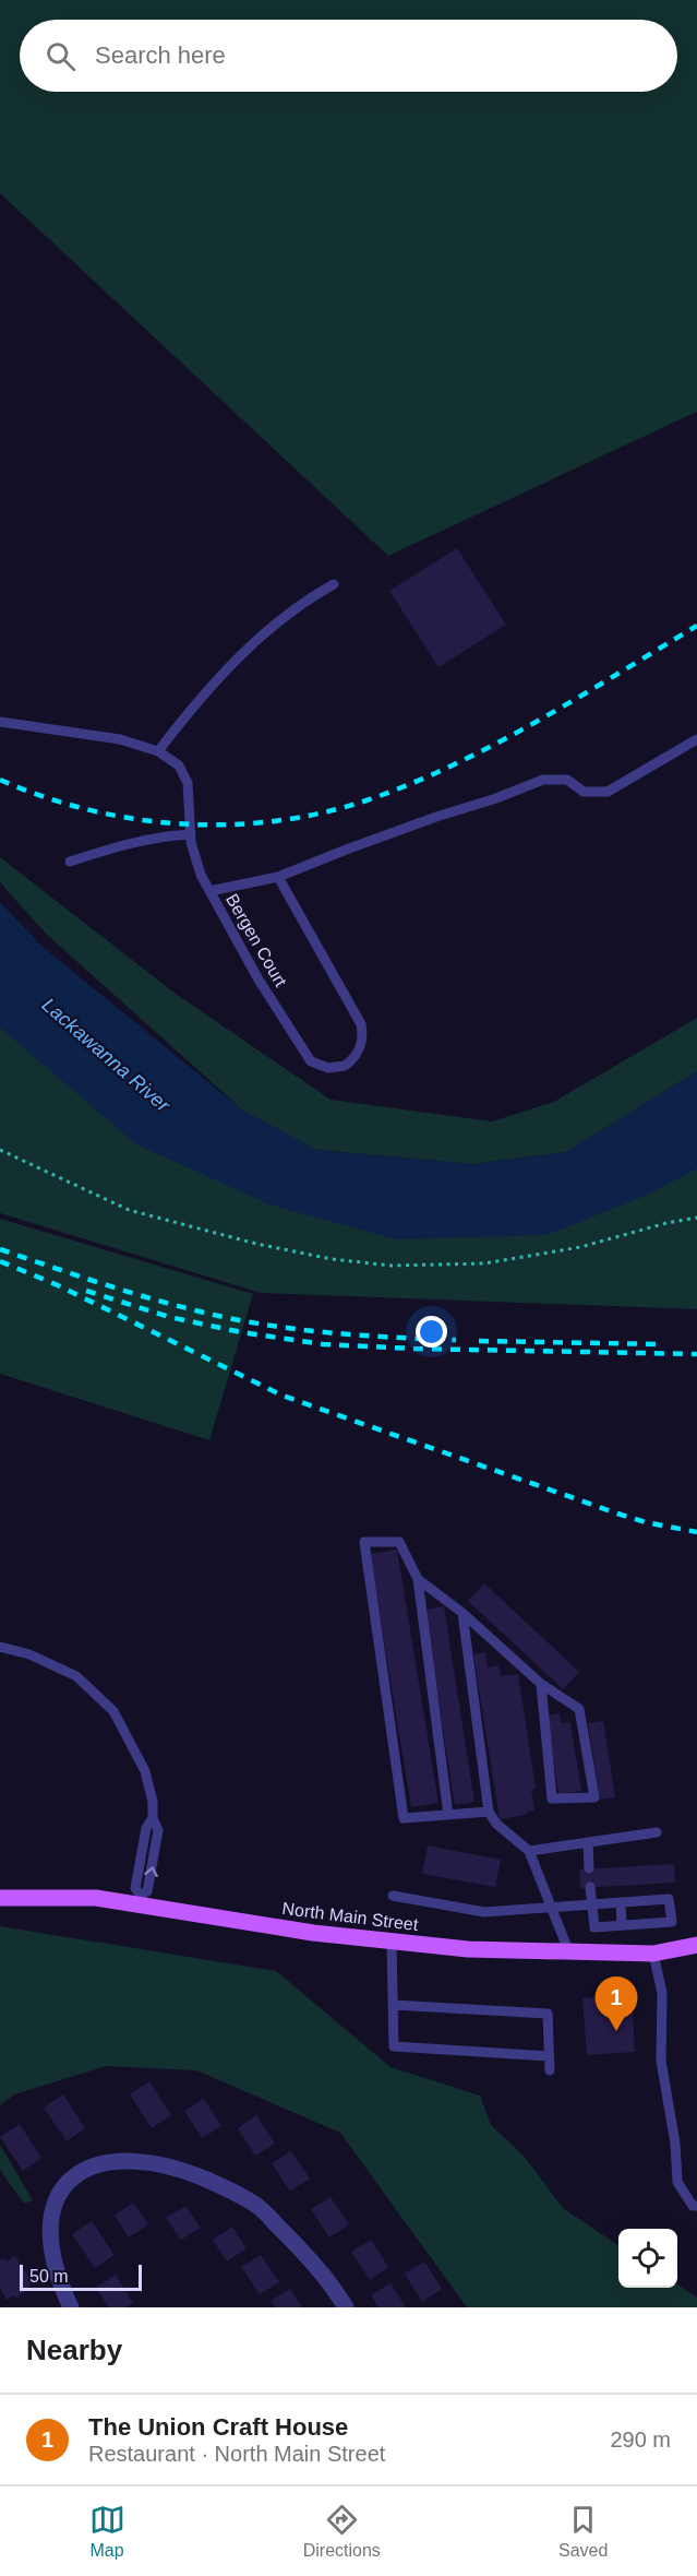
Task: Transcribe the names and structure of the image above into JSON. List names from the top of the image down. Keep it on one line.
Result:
{"streets":{"main road":["North Main Street"],"lane":["Bergen Court"]},"water":["Lackawanna River"],"scale_bar":"50 m","page":{"search":"Search here","pins":"1","scale":"50 m","heading":"Nearby","list":[{"mark":"1","name":"The Union Craft House","note":"Restaurant · North Main Street","value":"290 m"}],"nav":["Map","Directions","Saved"]}}
